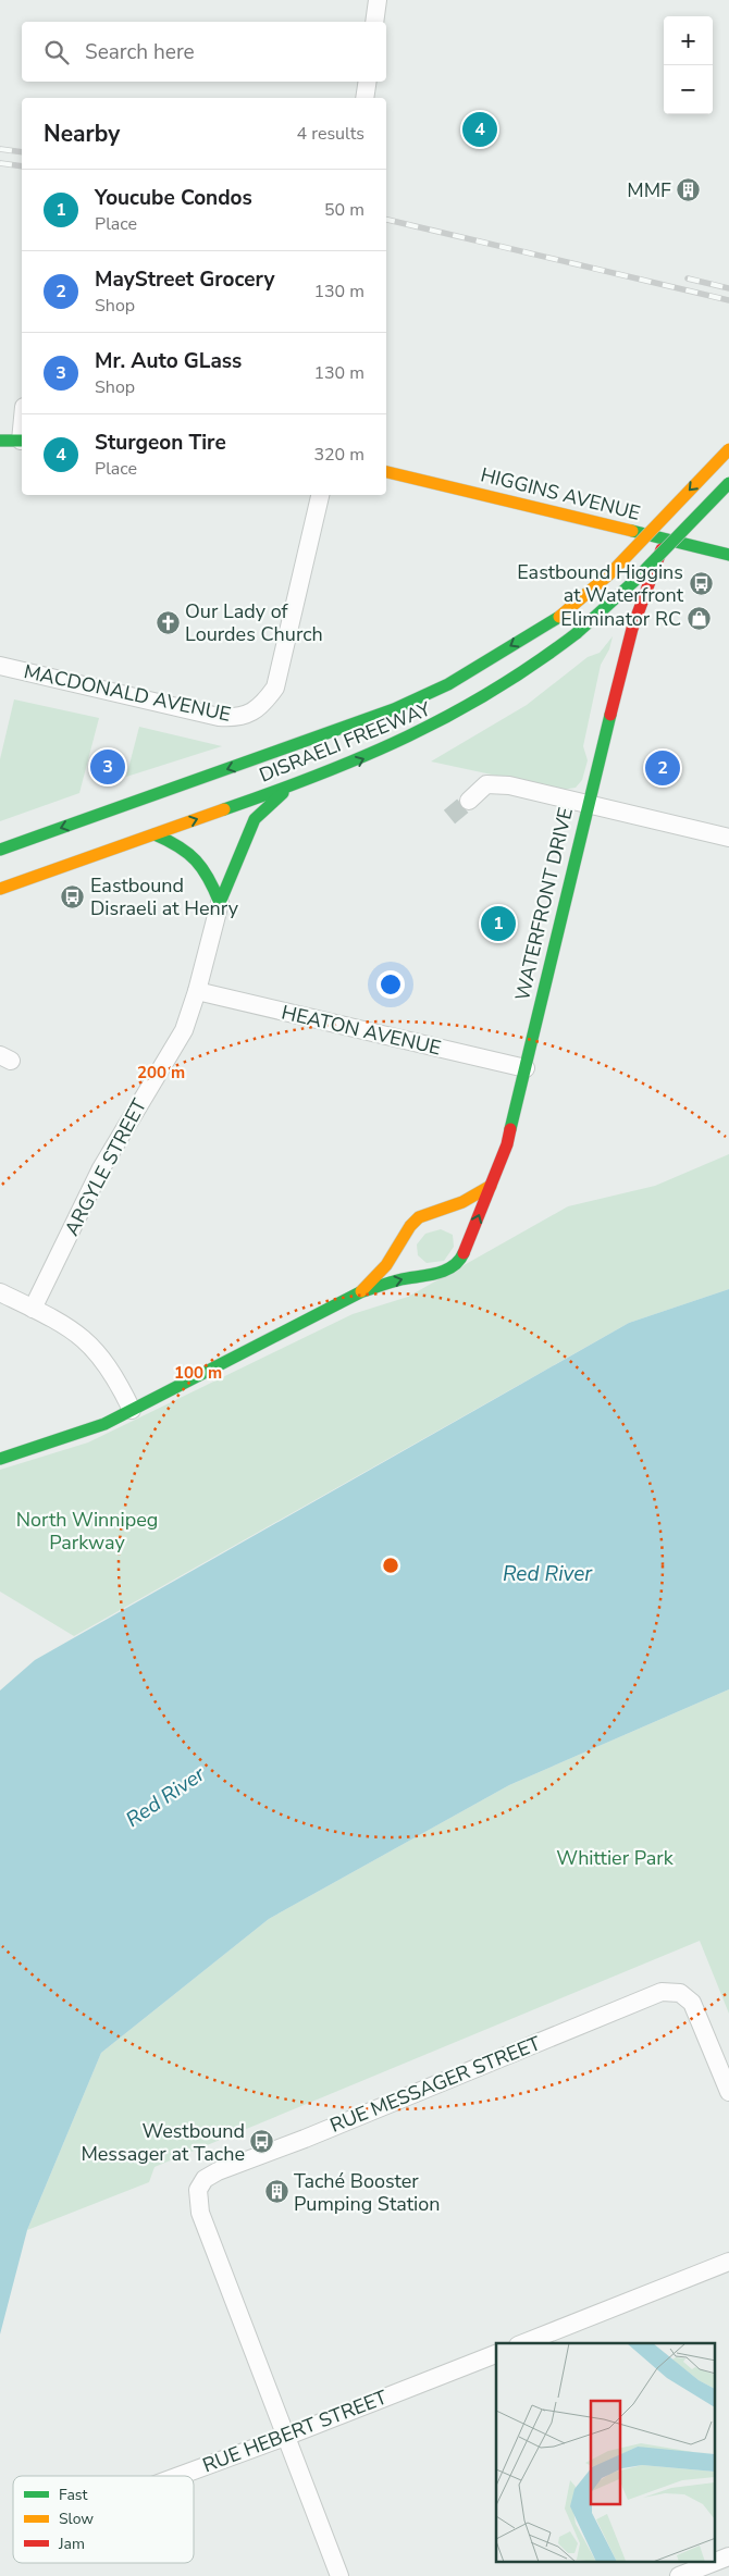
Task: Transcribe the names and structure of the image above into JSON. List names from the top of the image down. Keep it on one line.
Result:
{"streets":{"main road":["HIGGINS AVENUE","DISRAELI FREEWAY","WATERFRONT DRIVE"],"street":["MACDONALD AVENUE","HEATON AVENUE","ARGYLE STREET","RUE MESSAGER STREET","RUE HEBERT STREET"]},"crossings":[["HIGGINS AVENUE","WATERFRONT DRIVE"],["WATERFRONT DRIVE","HEATON AVENUE"],["HEATON AVENUE","ARGYLE STREET"],["RUE MESSAGER STREET","RUE HEBERT STREET"]],"water":["Red River"],"parks":["North Winnipeg Parkway","Whittier Park"],"places":{"building":["MMF","Taché Booster Pumping Station"],"bus stop":["Eastbound Higgins at Waterfront","Eastbound Disraeli at Henry","Westbound Messager at Tache"],"shop":["Eliminator RC"],"church":["Our Lady of Lourdes Church"]},"legend":["Fast","Slow","Jam"],"page":{"map_buttons":["+","−"],"search":"Search here","heading":["Nearby","4 results"],"pins":["4","3","2","1"],"list":[{"mark":"1","name":"Youcube Condos","note":"Place","value":"50 m"},{"mark":"2","name":"MayStreet Grocery","note":"Shop","value":"130 m"},{"mark":"3","name":"Mr. Auto GLass","note":"Shop","value":"130 m"},{"mark":"4","name":"Sturgeon Tire","note":"Place","value":"320 m"}]},"rings":["200 m","100 m"]}
